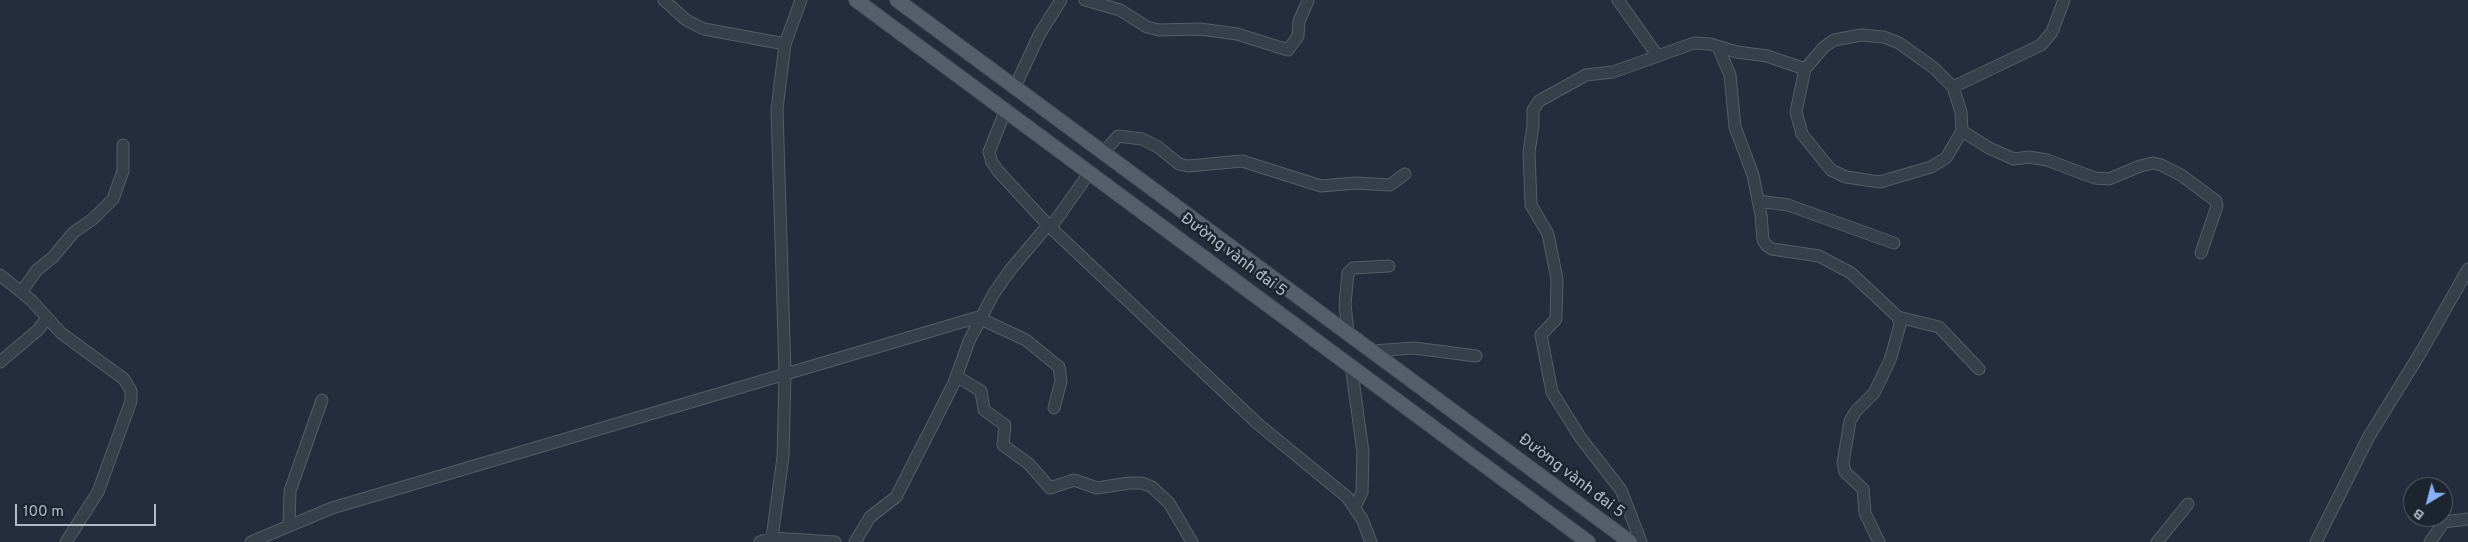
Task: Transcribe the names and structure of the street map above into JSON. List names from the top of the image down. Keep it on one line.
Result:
{"streets":{"main road":["Đường vành đai 5"]},"scale_bar":"100 m","north":"bottom left"}
